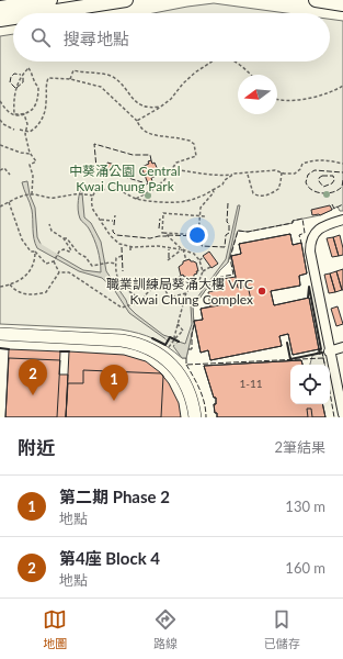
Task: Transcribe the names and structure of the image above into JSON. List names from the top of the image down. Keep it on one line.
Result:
{"parks":["中葵涌公園 Central Kwai Chung Park"],"places":["職業訓練局葵涌大樓 VTC Kwai Chung Complex"],"house_numbers":["1-11"],"north":"left","page":{"search":"搜尋地點","pins":["2","1"],"heading":["附近","2筆結果"],"list":[{"mark":"1","name":"第二期 Phase 2","note":"地點","value":"130 m"},{"mark":"2","name":"第4座 Block 4","note":"地點","value":"160 m"}],"nav":["地圖","路線","已儲存"]}}
